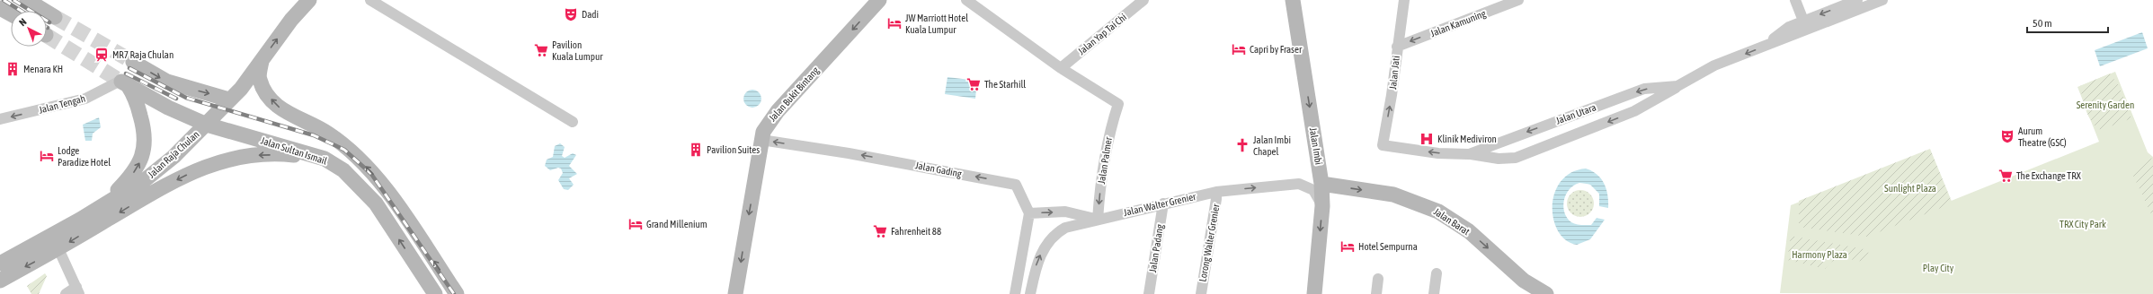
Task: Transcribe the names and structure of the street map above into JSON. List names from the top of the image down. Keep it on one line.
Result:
{"streets":{"main road":["Jalan Bukit Bintang","Jalan Imbi","Jalan Sultan Ismail","Jalan Raja Chulan","Jalan Barat"],"street":["Jalan Kamuning","Jalan Yap Tai Chi","Jalan Jati","Jalan Tengah","Jalan Utara","Jalan Palmer","Jalan Gading","Jalan Walter Grenier","Lorong Walter Grenier","Jalan Padang"]},"crossings":[["Jalan Kamuning","Jalan Jati"],["Jalan Yap Tai Chi","Jalan Palmer"],["Jalan Jati","Jalan Utara"],["Jalan Bukit Bintang","Jalan Gading"],["Jalan Tengah","Jalan Sultan Ismail"],["Jalan Imbi","Jalan Walter Grenier"],["Jalan Imbi","Jalan Barat"],["Jalan Sultan Ismail","Jalan Raja Chulan"],["Jalan Palmer","Jalan Walter Grenier"],["Jalan Walter Grenier","Lorong Walter Grenier"],["Jalan Walter Grenier","Jalan Padang"]],"one_way":["Jalan Kamuning","Jalan Jati","Jalan Bukit Bintang","Jalan Tengah","Jalan Imbi","Jalan Palmer","Jalan Gading","Jalan Barat"],"parks":["Serenity Garden","Sunlight Plaza","TRX City Park","Harmony Plaza","Play City"],"places":{"theatre":["Dadi","Aurum Theatre (GSC)"],"hotel":["JW Marriott Hotel Kuala Lumpur","Capri by Fraser","Lodge Paradize Hotel","Grand Millenium","Hotel Sempurna"],"supermarket":["Pavilion Kuala Lumpur","The Starhill","The Exchange TRX","Fahrenheit 88"],"station":["MR7 Raja Chulan"],"building":["Menara KH","Pavilion Suites"],"hospital":["Klinik Mediviron"],"church":["Jalan Imbi Chapel"]},"scale_bar":"50 m","north":"top left"}
